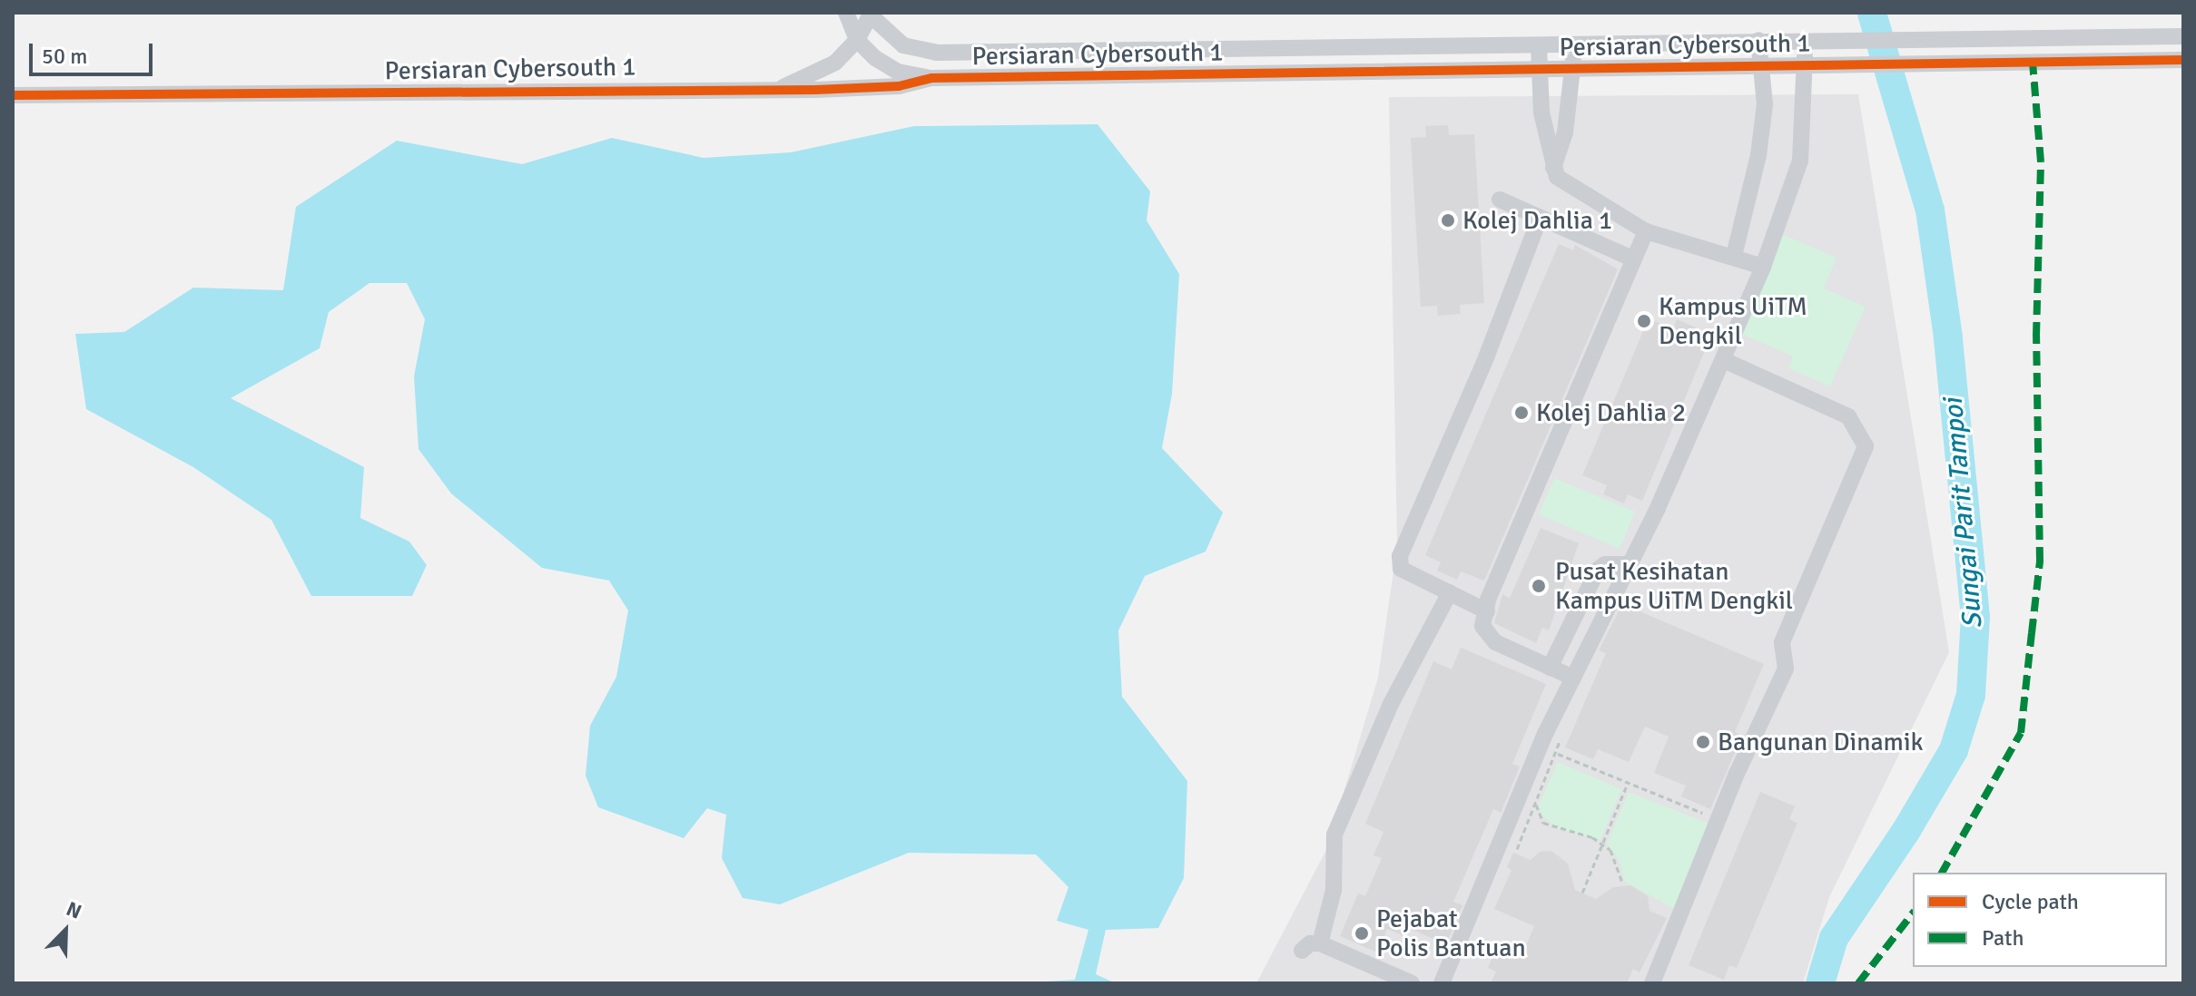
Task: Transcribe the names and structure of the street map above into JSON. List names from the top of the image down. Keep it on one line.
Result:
{"streets":{"street":["Persiaran Cybersouth 1"]},"water":["Sungai Parit Tampoi"],"places":["Kolej Dahlia 1","Kampus UiTM Dengkil","Kolej Dahlia 2","Pusat Kesihatan Kampus UiTM Dengkil","Bangunan Dinamik","Pejabat Polis Bantuan"],"legend":["Cycle path","Path"],"scale_bar":"50 m","north":"top right"}
